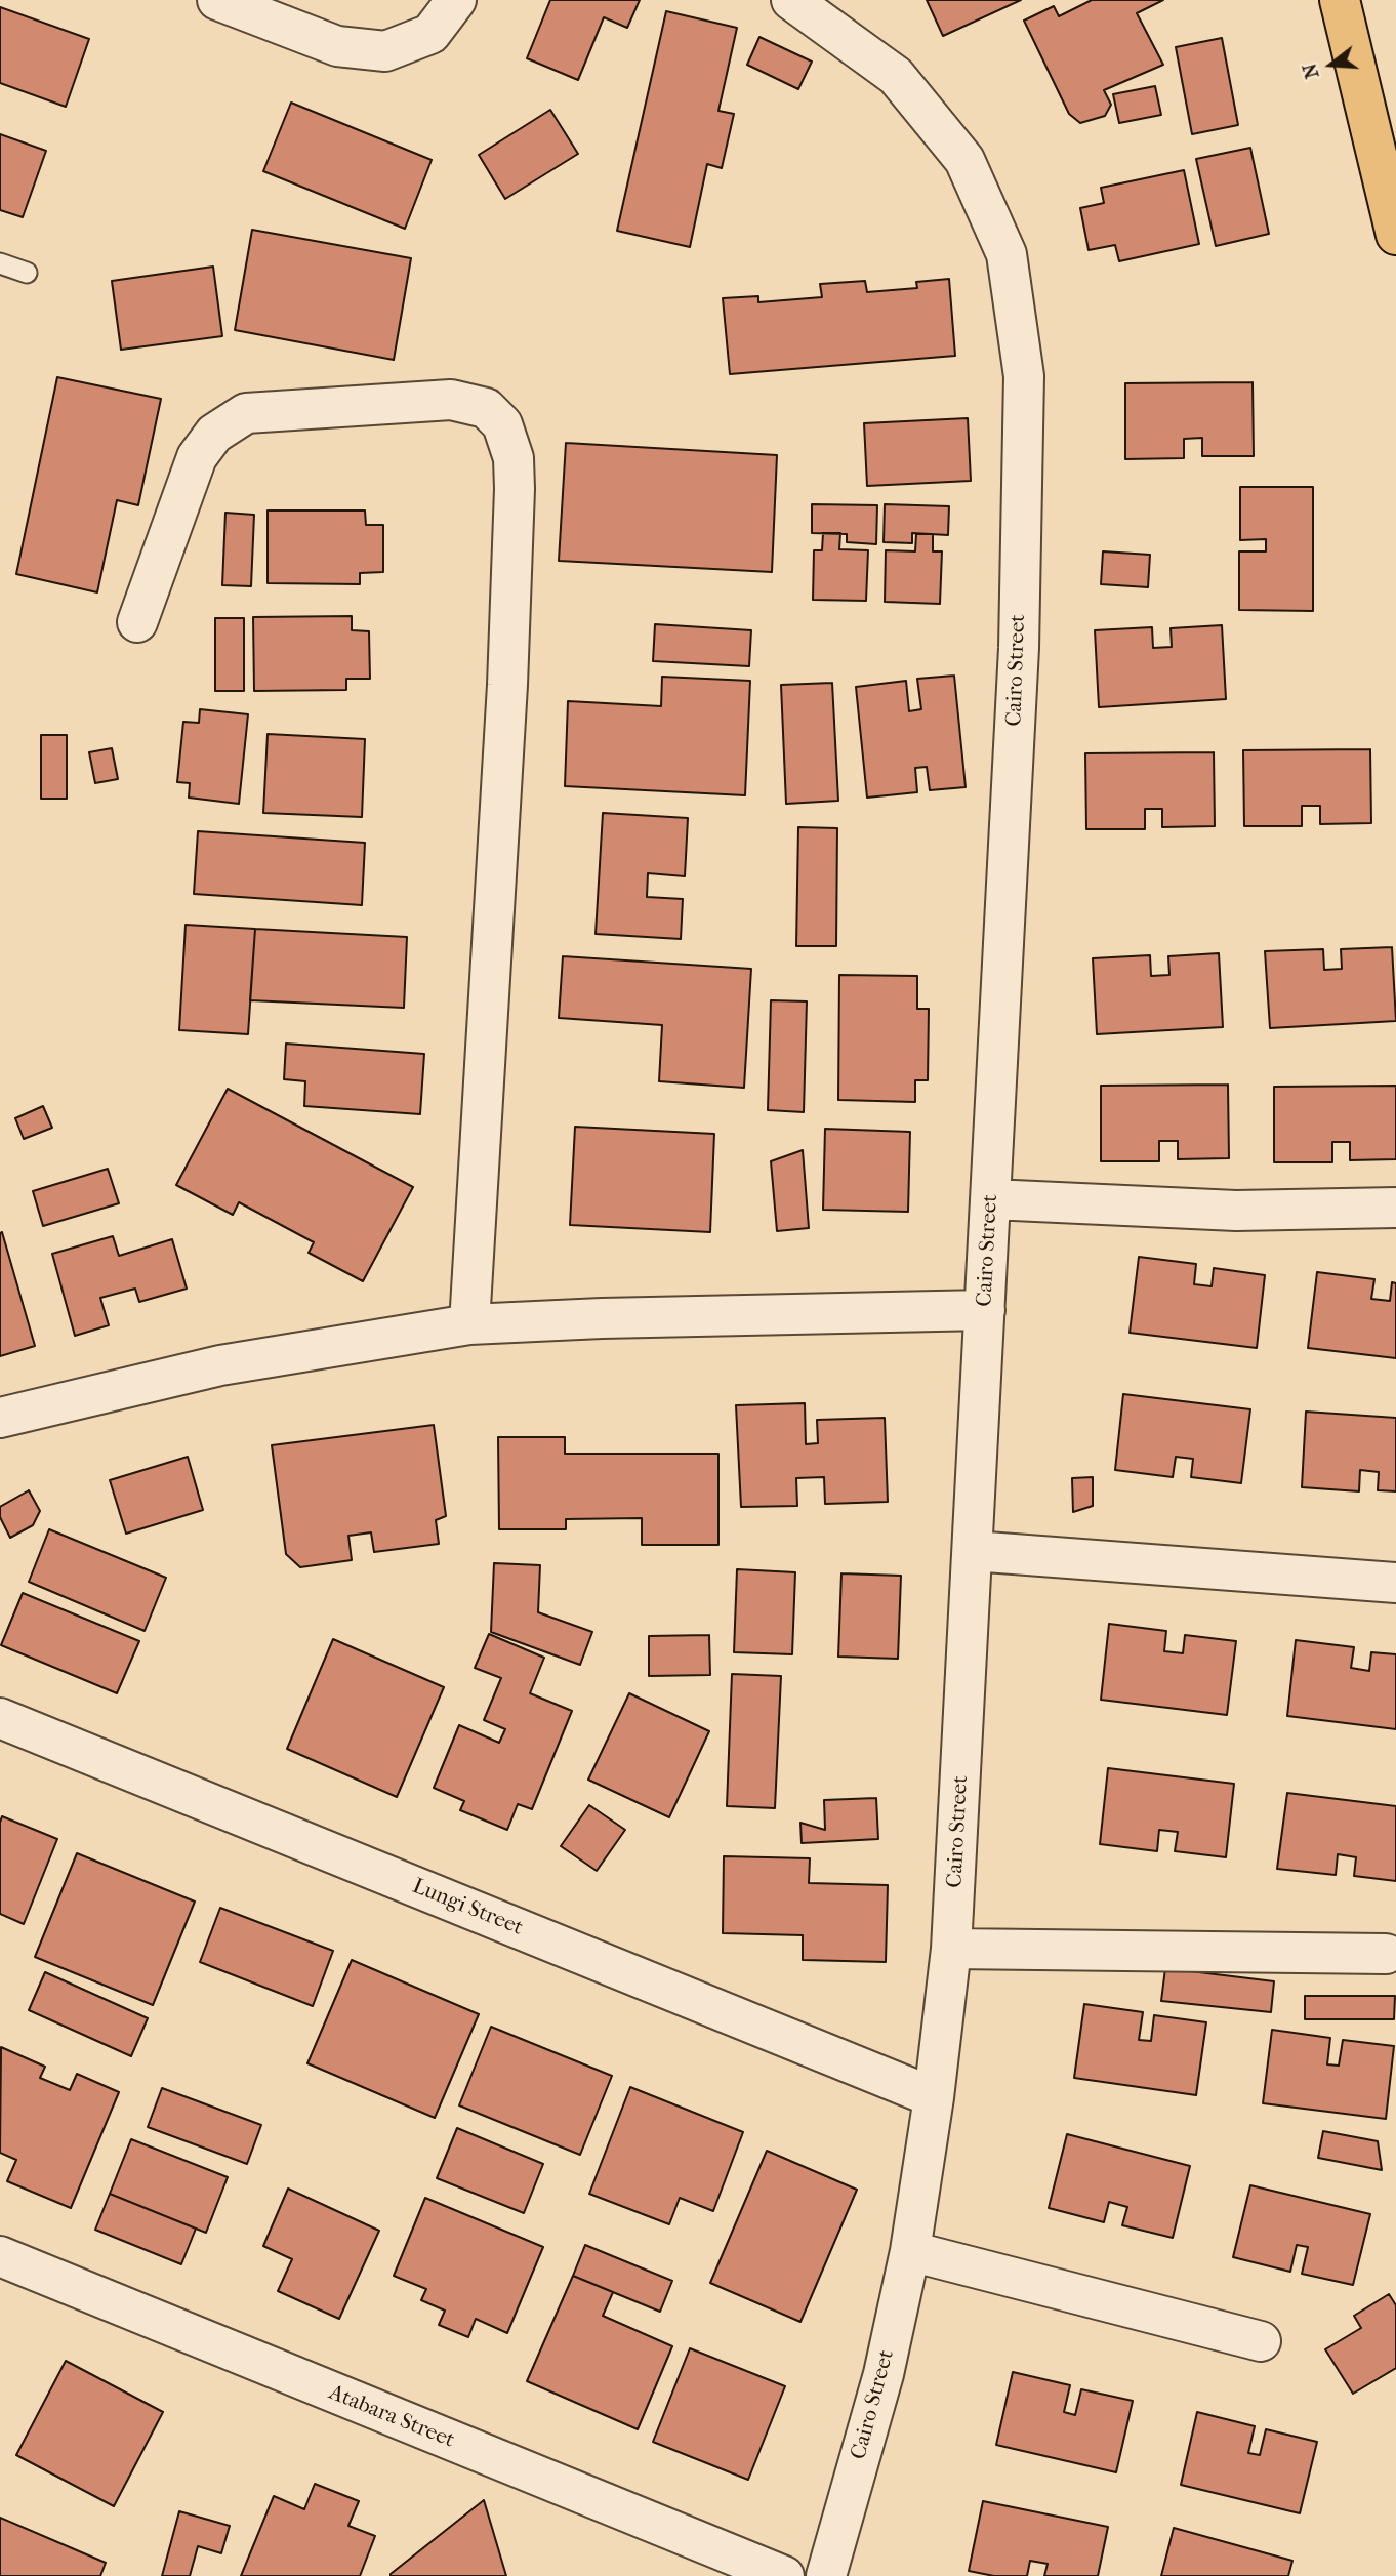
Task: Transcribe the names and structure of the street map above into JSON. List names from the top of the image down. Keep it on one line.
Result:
{"streets":{"street":["Cairo Street","Lungi Street","Atabara Street"]},"crossings":[["Cairo Street","Lungi Street"]],"north":"left"}
